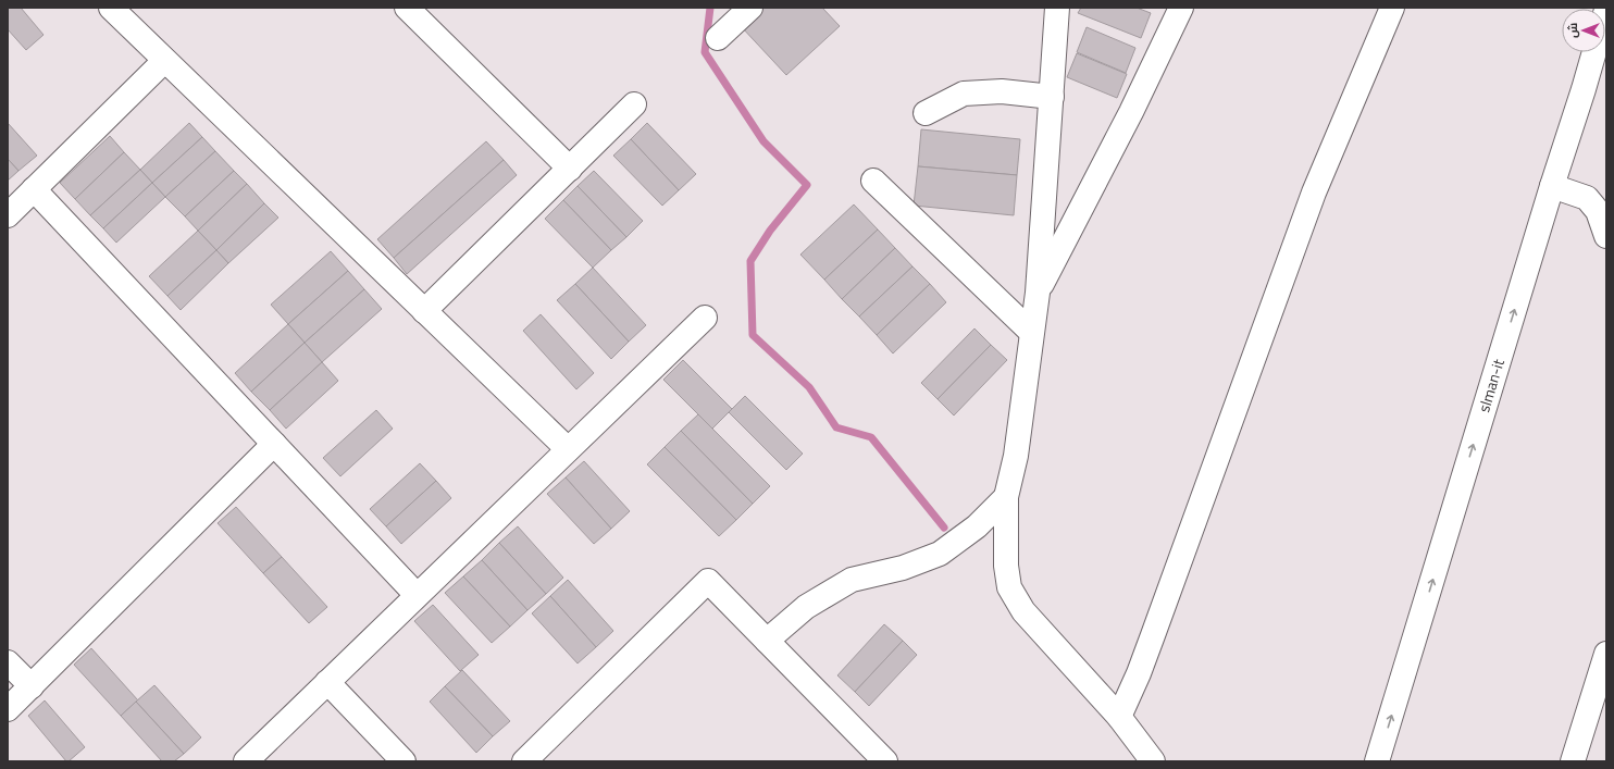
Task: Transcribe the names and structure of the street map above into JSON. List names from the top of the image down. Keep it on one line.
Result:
{"streets":{"street":["slman-it"]},"one_way":["slman-it"],"north":"left"}
